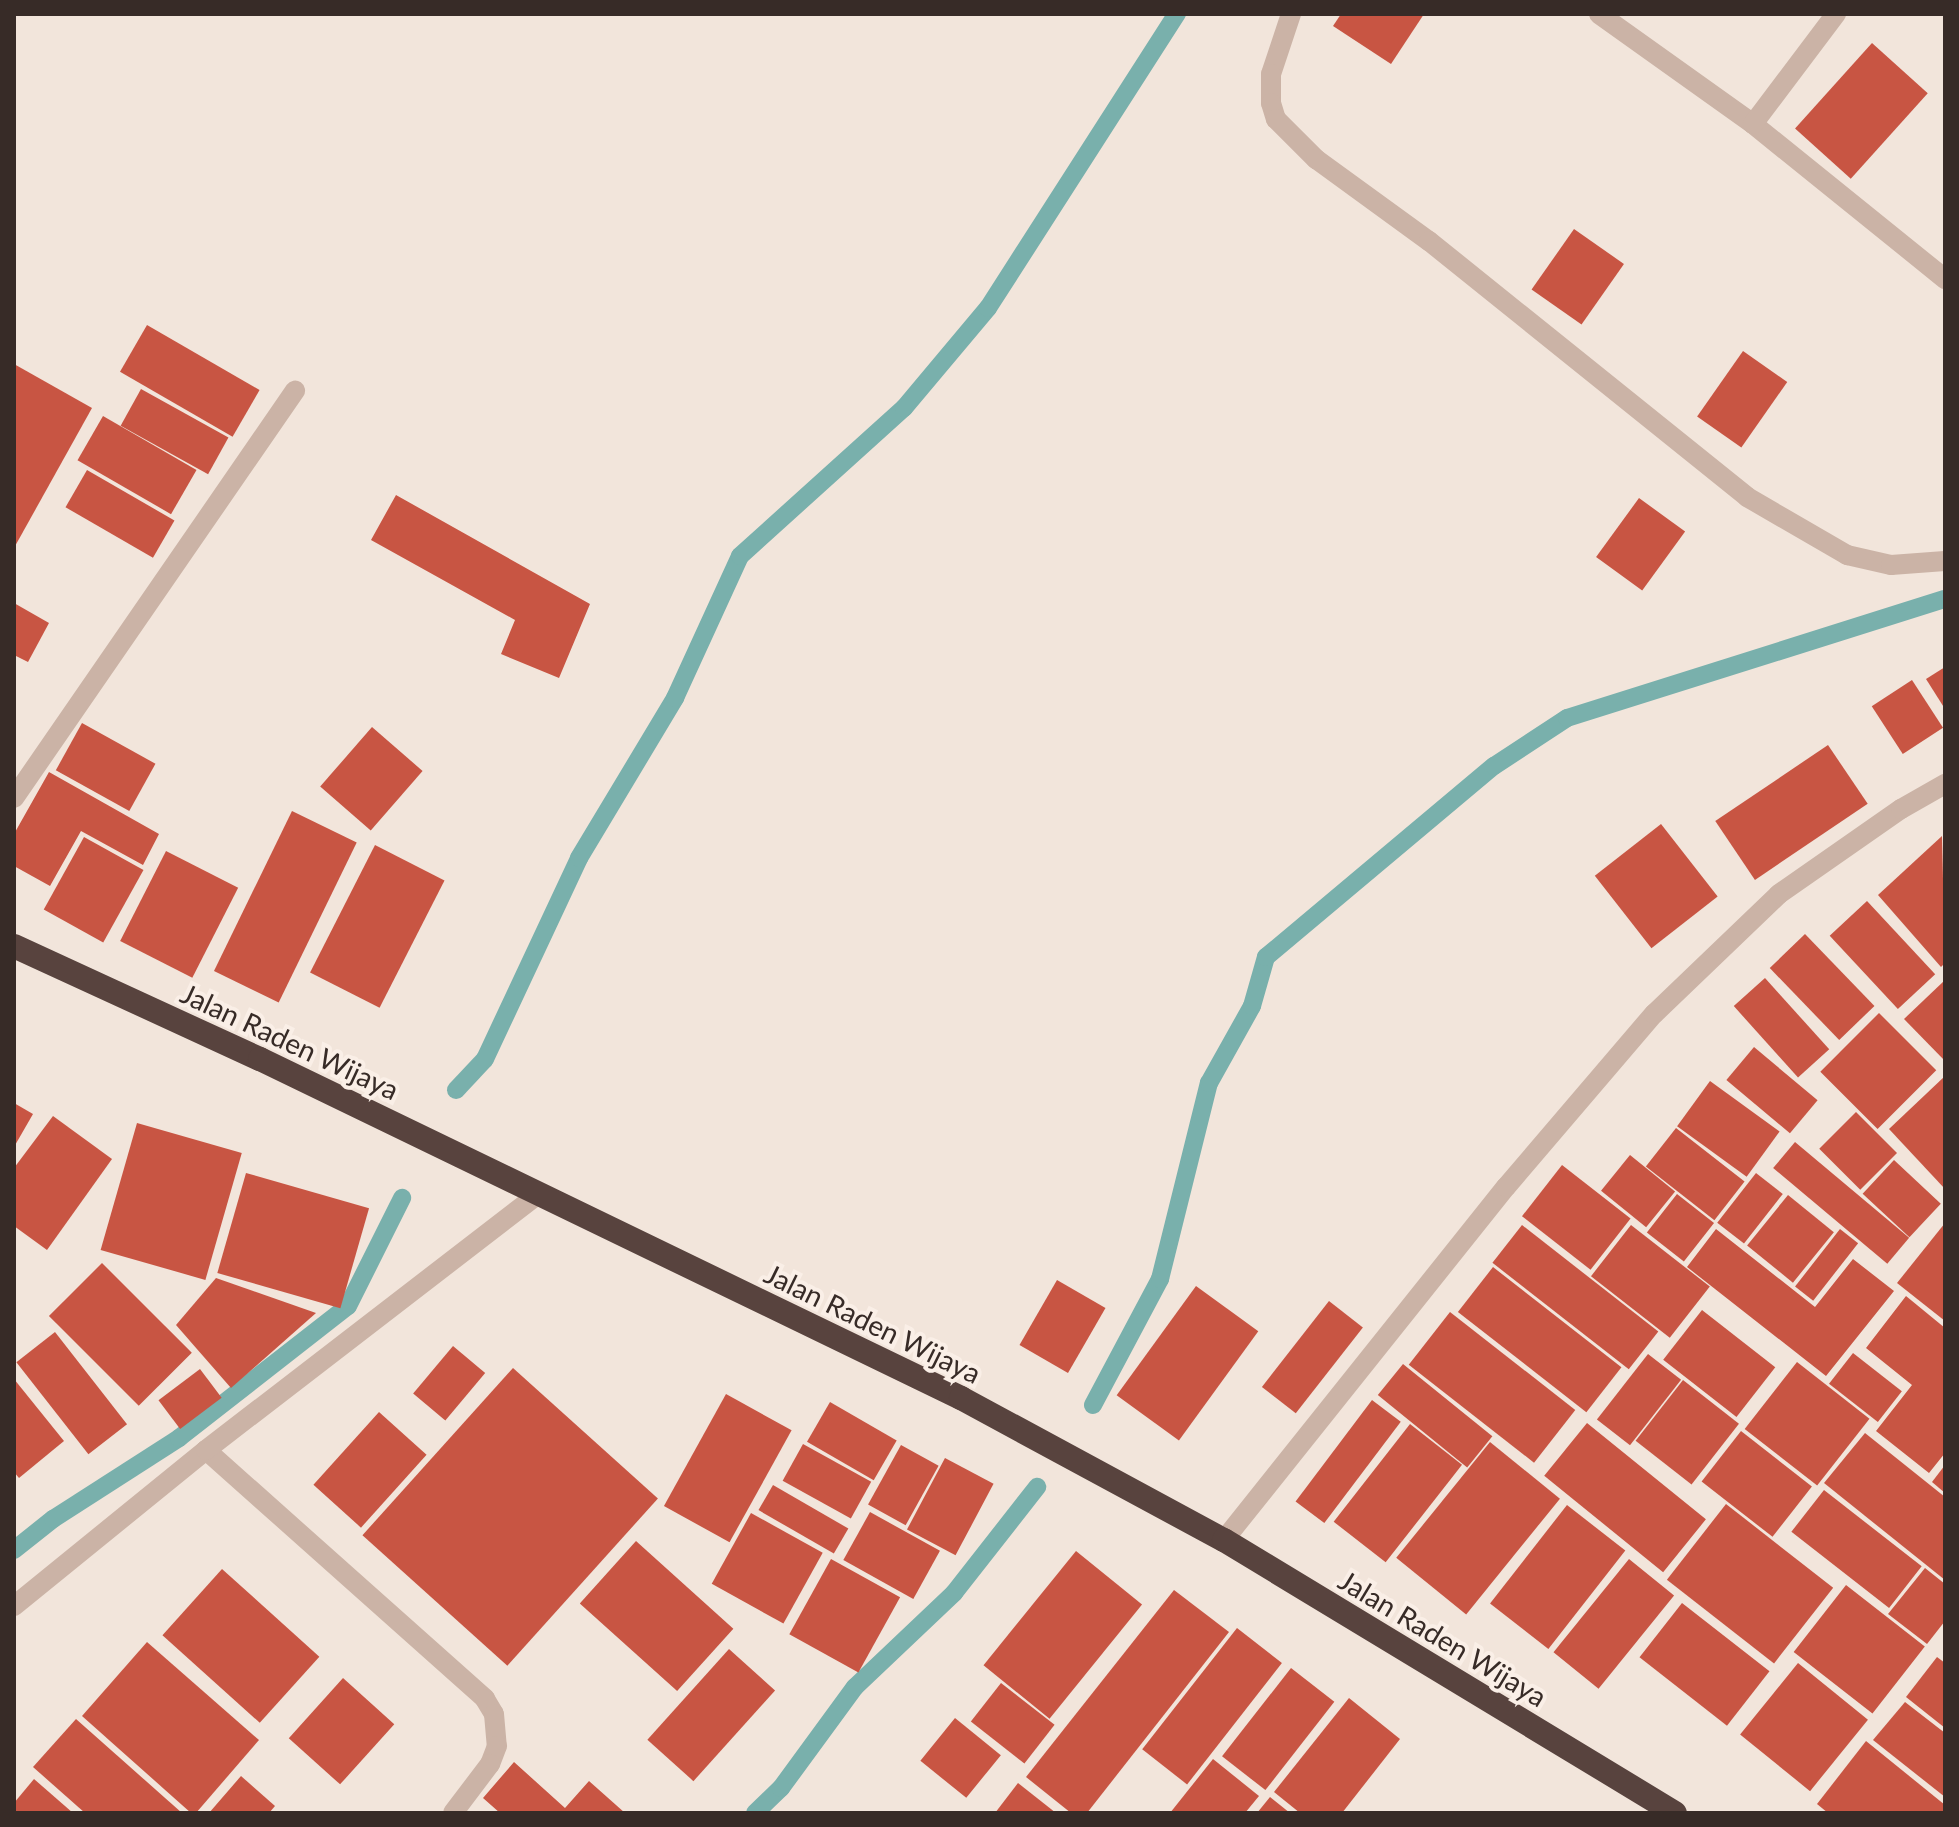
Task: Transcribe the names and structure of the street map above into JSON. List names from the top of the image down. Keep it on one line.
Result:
{"streets":{"highway":["Jalan Raden Wijaya"]}}
